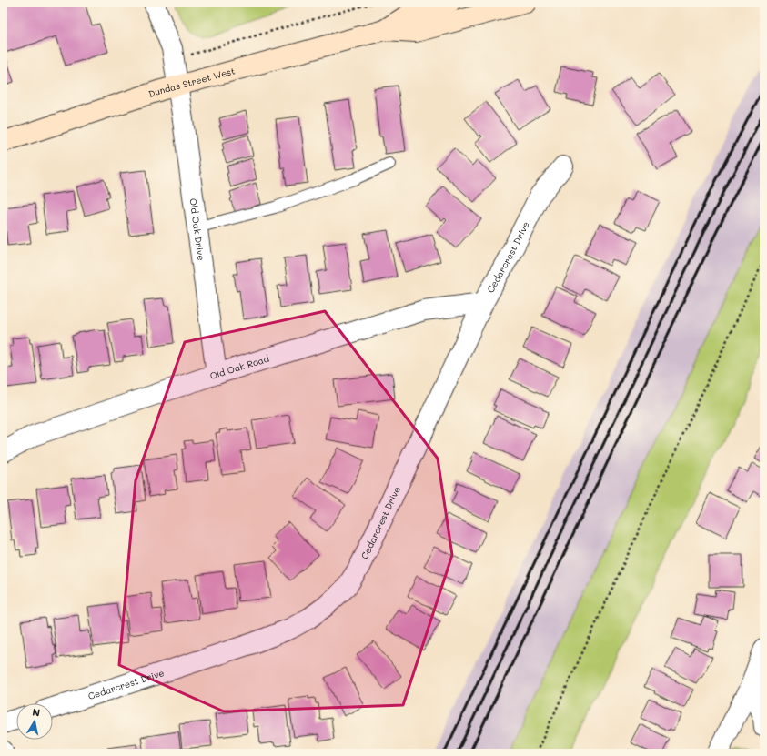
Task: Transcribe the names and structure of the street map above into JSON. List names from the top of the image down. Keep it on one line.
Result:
{"streets":{"main road":["Dundas Street West"],"street":["Old Oak Drive","Cedarcrest Drive","Old Oak Road"]},"crossings":[["Dundas Street West","Old Oak Drive"],["Old Oak Drive","Old Oak Road"],["Cedarcrest Drive","Old Oak Road"]],"north":"top"}
